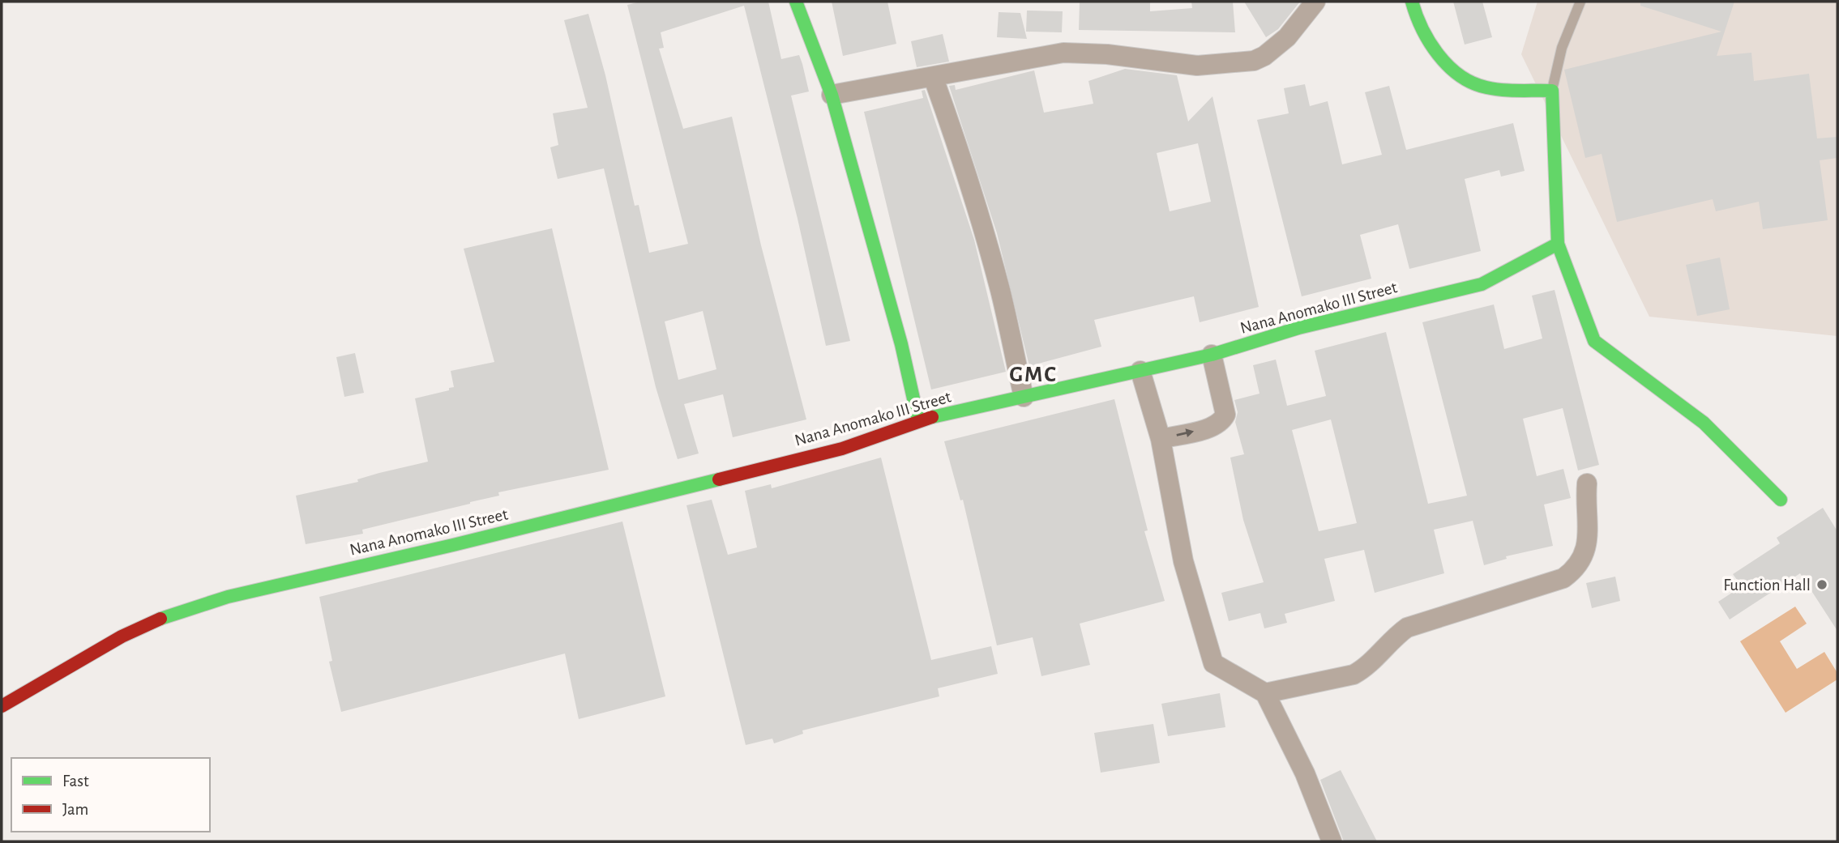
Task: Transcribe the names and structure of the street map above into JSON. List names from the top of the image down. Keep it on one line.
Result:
{"streets":{"street":["Nana Anomako III Street"]},"districts":["GMC"],"places":["Function Hall"],"legend":["Fast","Jam"]}
